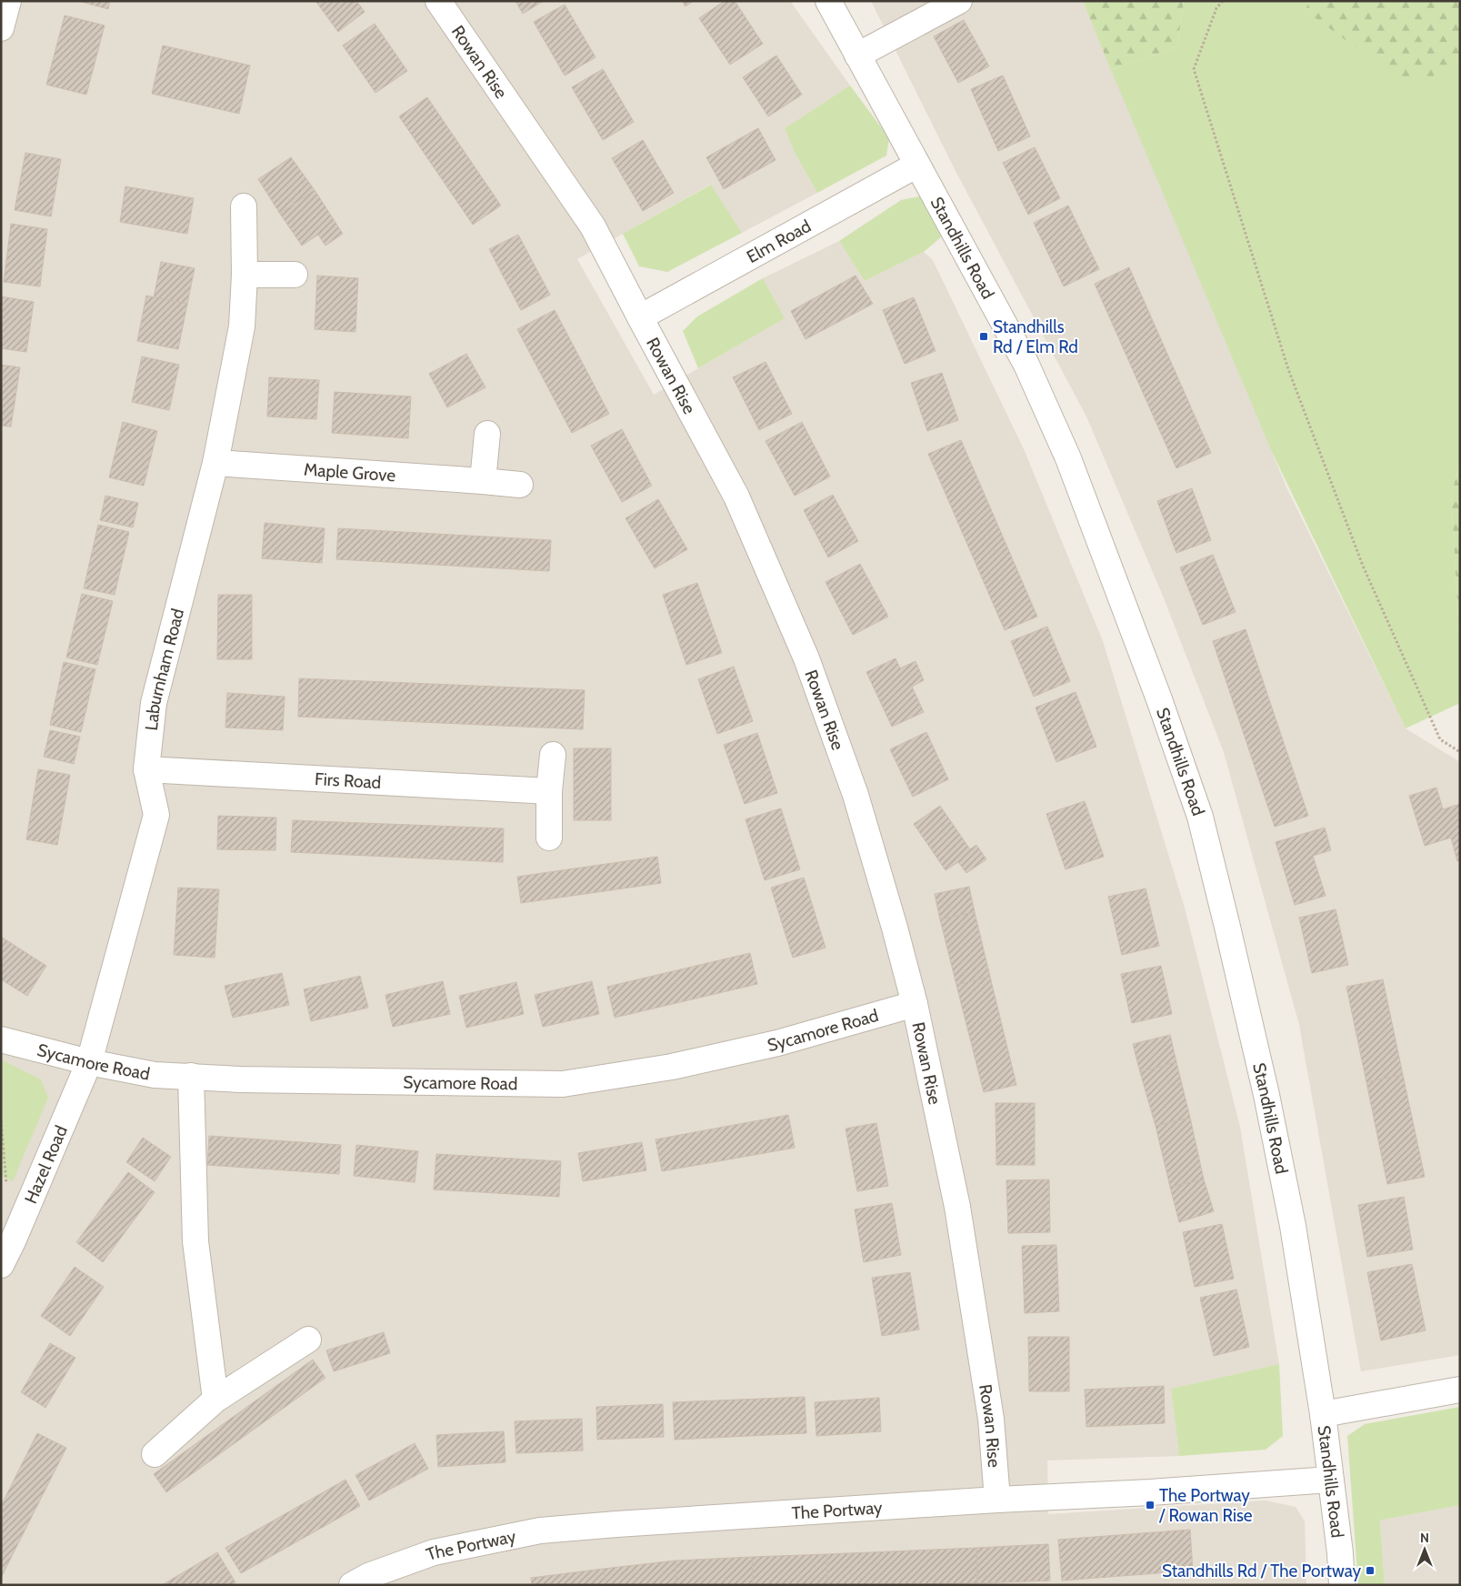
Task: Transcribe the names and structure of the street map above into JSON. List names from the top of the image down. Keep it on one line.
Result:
{"streets":{"street":["Rowan Rise","Elm Road","Standhills Road","Maple Grove","Laburnham Road","Firs Road","Sycamore Road","Hazel Road","The Portway"]},"crossings":[["Rowan Rise","Elm Road"],["Rowan Rise","Sycamore Road"],["Rowan Rise","The Portway"],["Elm Road","Standhills Road"],["Standhills Road","The Portway"],["Maple Grove","Laburnham Road"],["Laburnham Road","Firs Road"],["Laburnham Road","Sycamore Road"],["Laburnham Road","Hazel Road"],["Sycamore Road","Hazel Road"]],"places":{"transit":["Standhills Rd / Elm Rd","The Portway / Rowan Rise","Standhills Rd / The Portway"]},"north":"top"}
